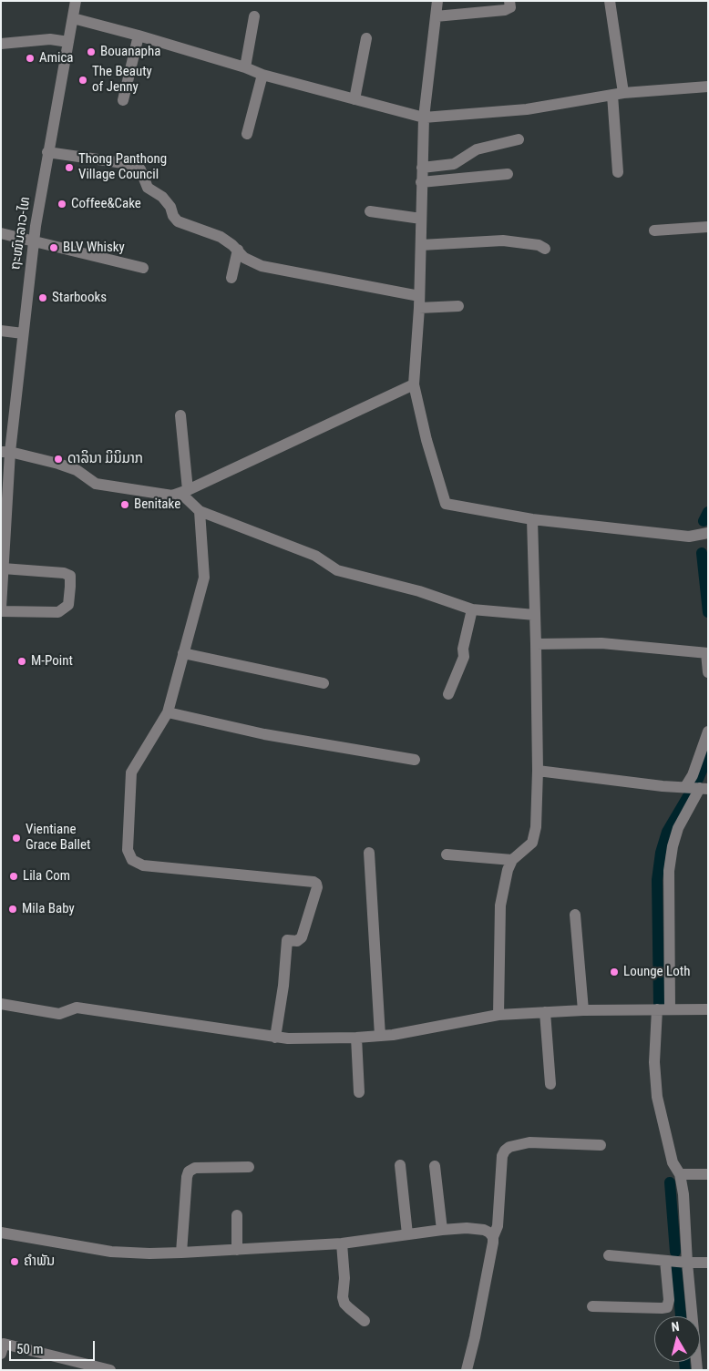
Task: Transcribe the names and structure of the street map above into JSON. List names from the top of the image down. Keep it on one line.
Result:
{"streets":{"street":["ຖະໜົນລາວ-ໄທ"]},"places":["Bouanapha","Amica","The Beauty of Jenny","Thong Panthong Village Council","Coffee&Cake","BLV Whisky","Starbooks","ດາລິນາ ມິນິມາກ","Benitake","M-Point","Vientiane Grace Ballet","Lila Com","Mila Baby","Lounge Loth","ຄໍາພັນ"],"scale_bar":"50 m","north":"top"}
